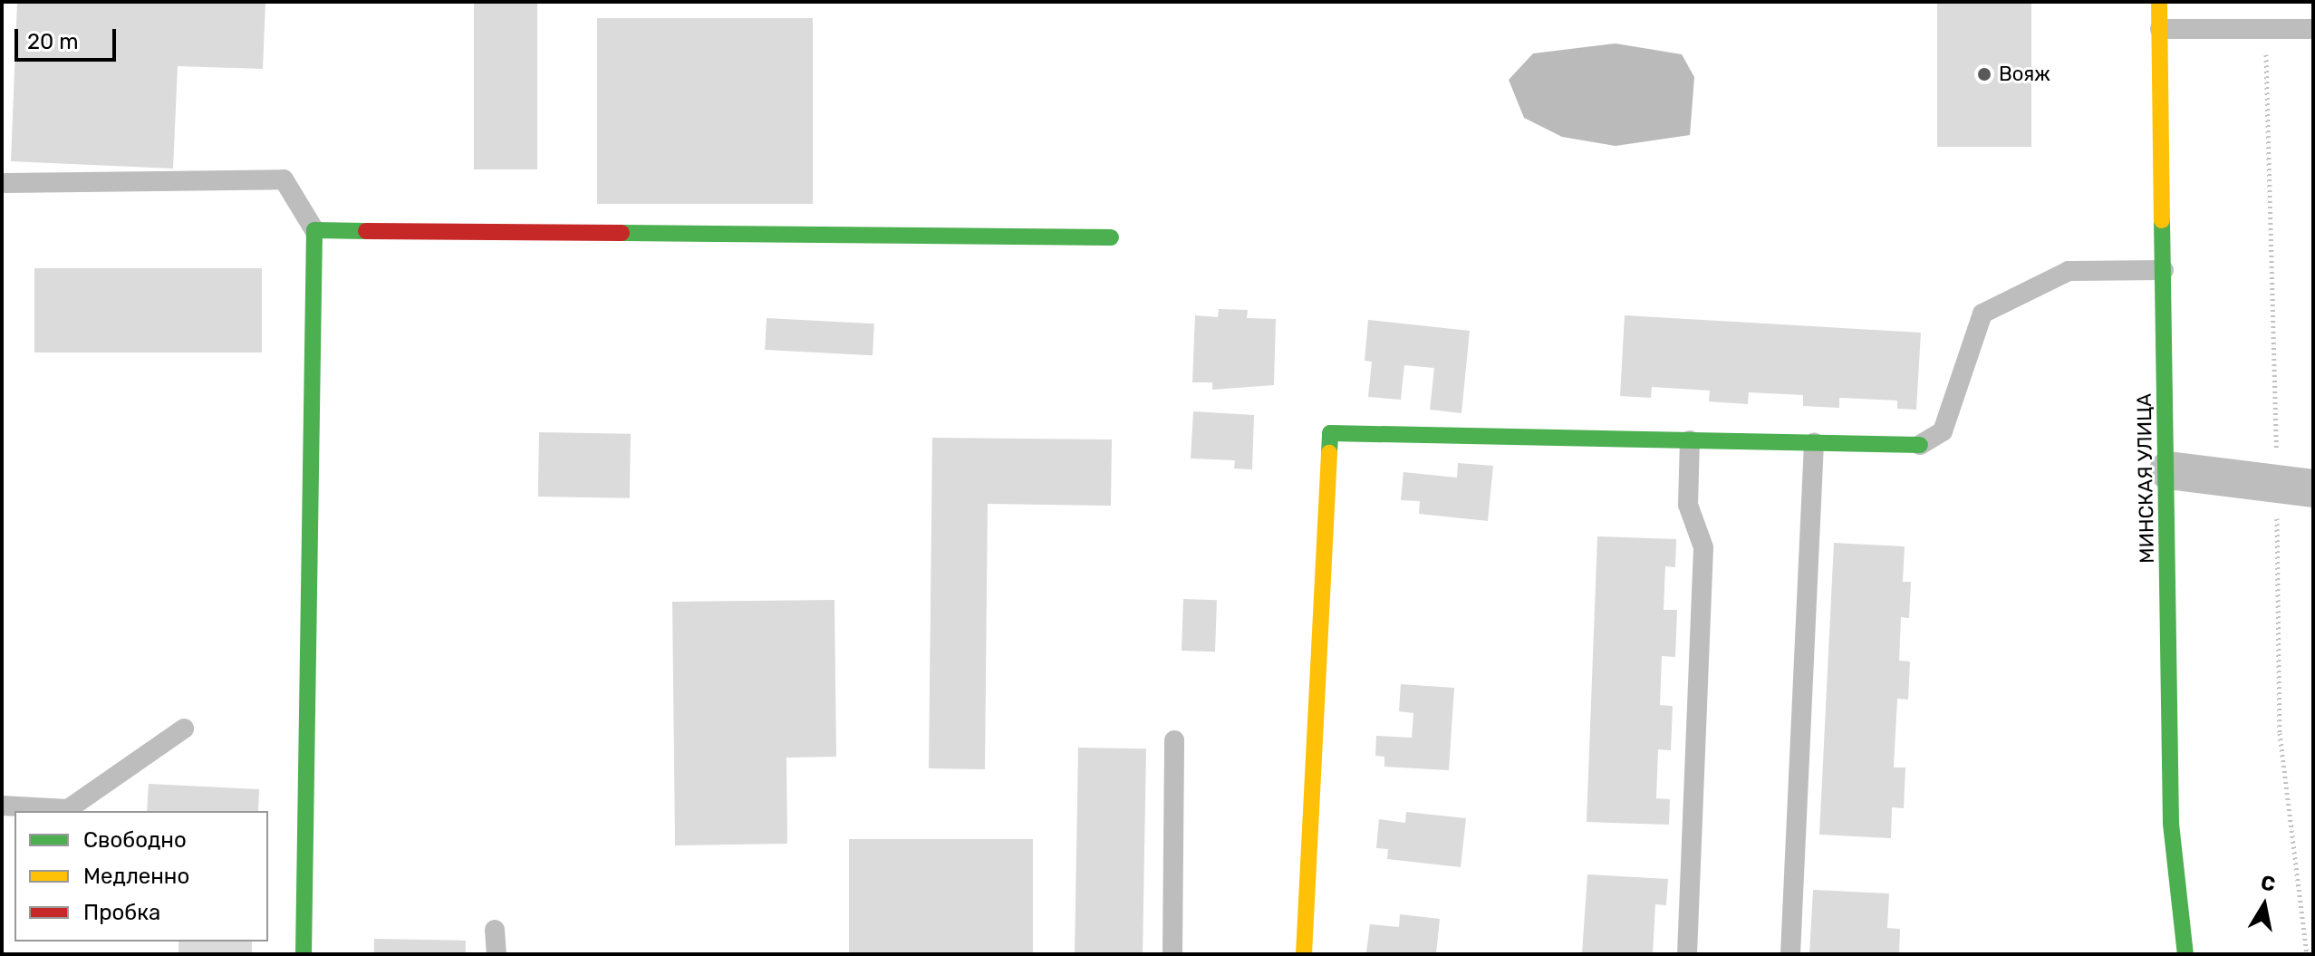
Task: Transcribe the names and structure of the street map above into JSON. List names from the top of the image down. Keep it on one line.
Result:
{"streets":{"street":["МИНСКАЯ УЛИЦА"]},"places":["Вояж"],"legend":["Свободно","Медленно","Пробка"],"scale_bar":"20 m","north":"top"}
